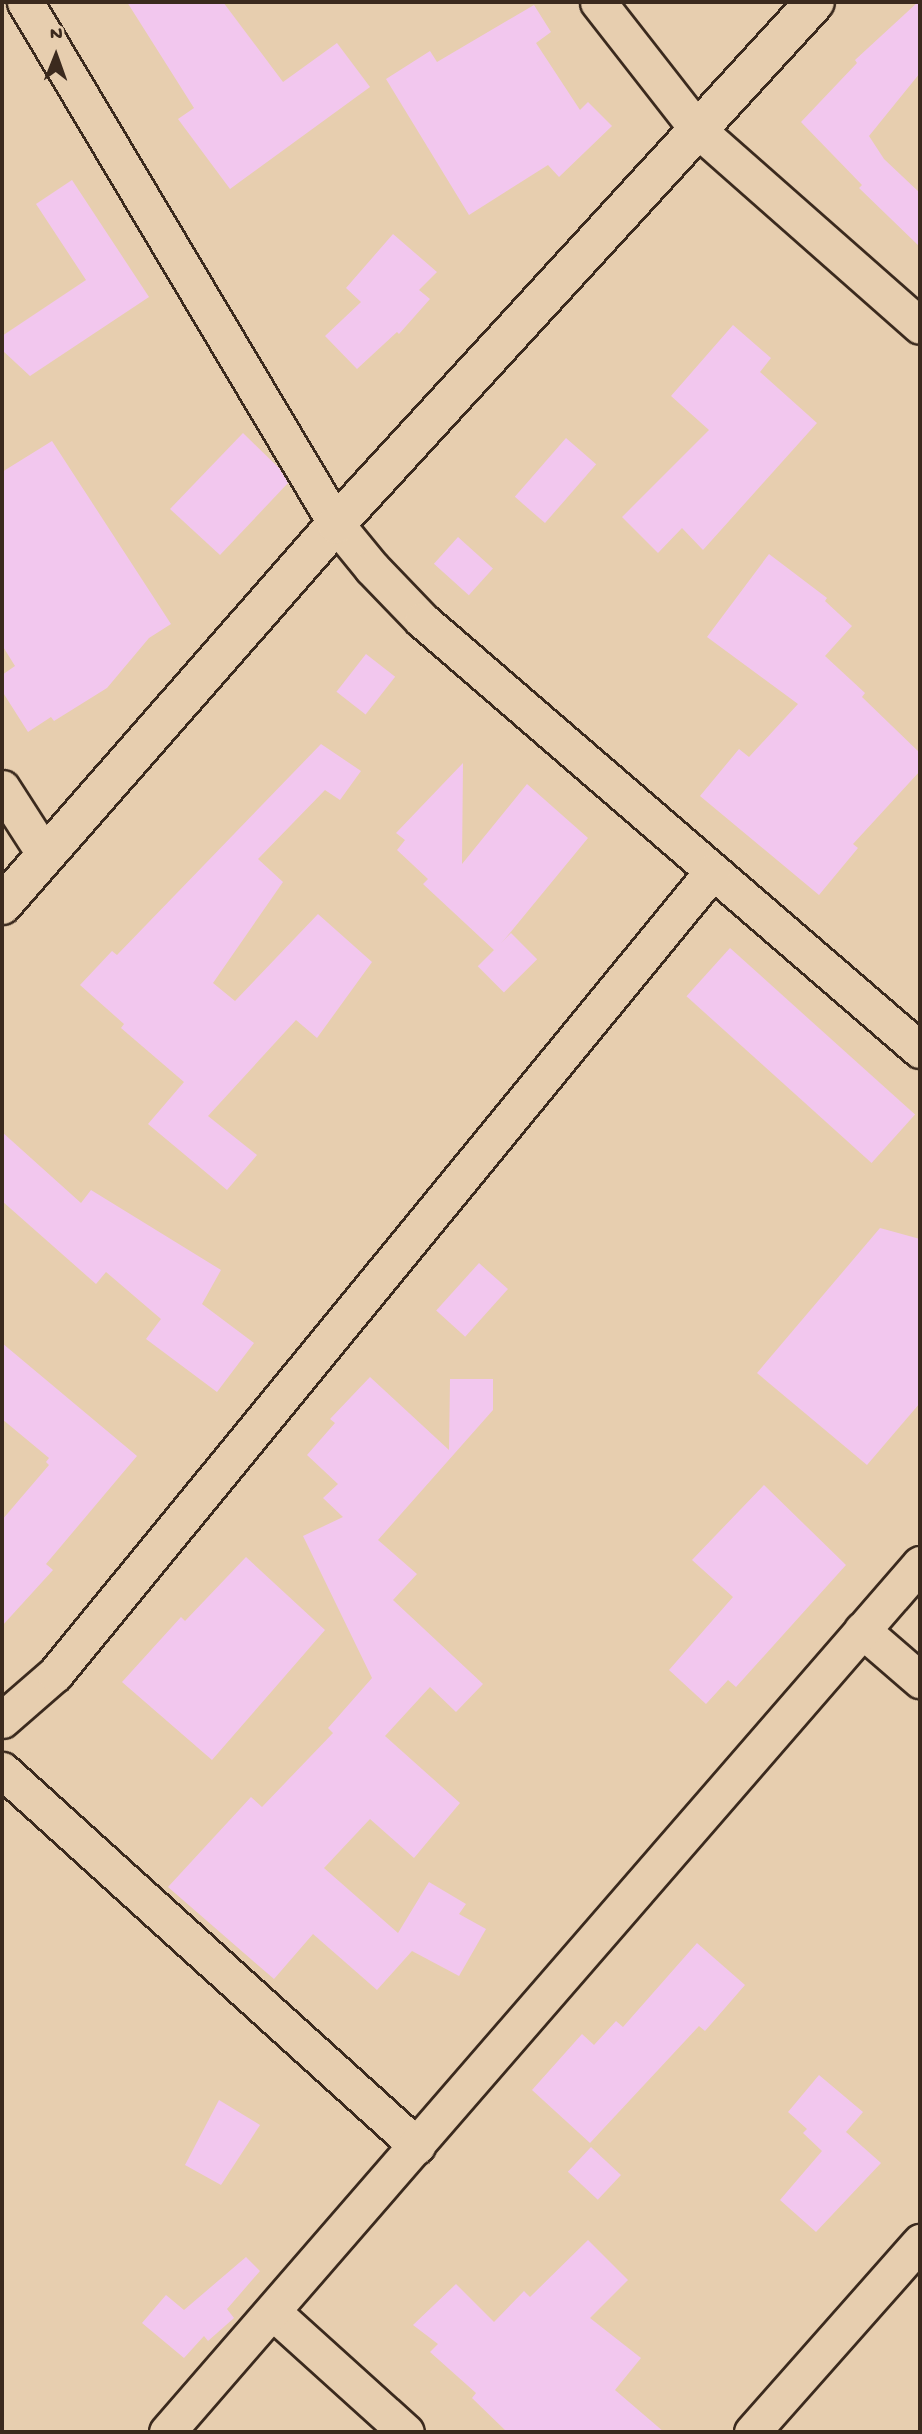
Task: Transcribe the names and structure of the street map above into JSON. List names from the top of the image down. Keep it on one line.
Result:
{"north":"top"}
